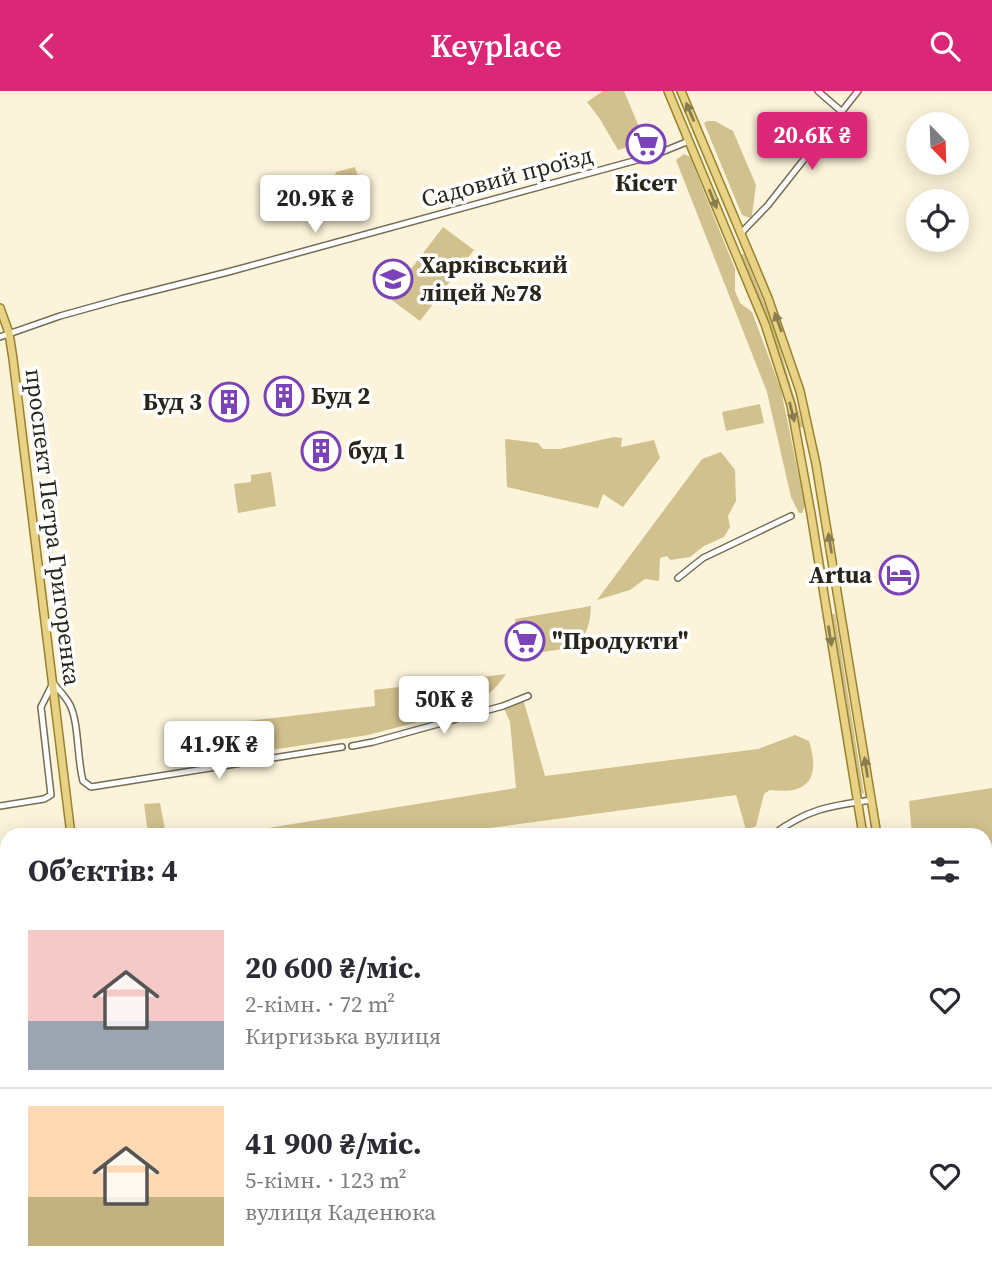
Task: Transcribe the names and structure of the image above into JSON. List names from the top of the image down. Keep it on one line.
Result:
{"streets":{"main road":["проспект Петра Григоренка"],"street":["Садовий проїзд"]},"crossings":[["Садовий проїзд","проспект Петра Григоренка"]],"places":{"supermarket":["Кісет","\"Продукти\""],"school or university":["Харківський ліцей №78"],"building":["Буд 2","Буд 3","буд 1"],"hotel":["Artua"]},"north":"bottom right","page":{"header":"Keyplace","price":["20.6K ₴","20.9K ₴","50K ₴","41.9K ₴"],"heading":"Об’єктів: 4","list":[{"name":"20 600 ₴/міс.","note":"2-кімн. · 72 m² · Киргизька вулиця"},{"name":"41 900 ₴/міс.","note":"5-кімн. · 123 m² · вулиця Каденюка"}]}}
